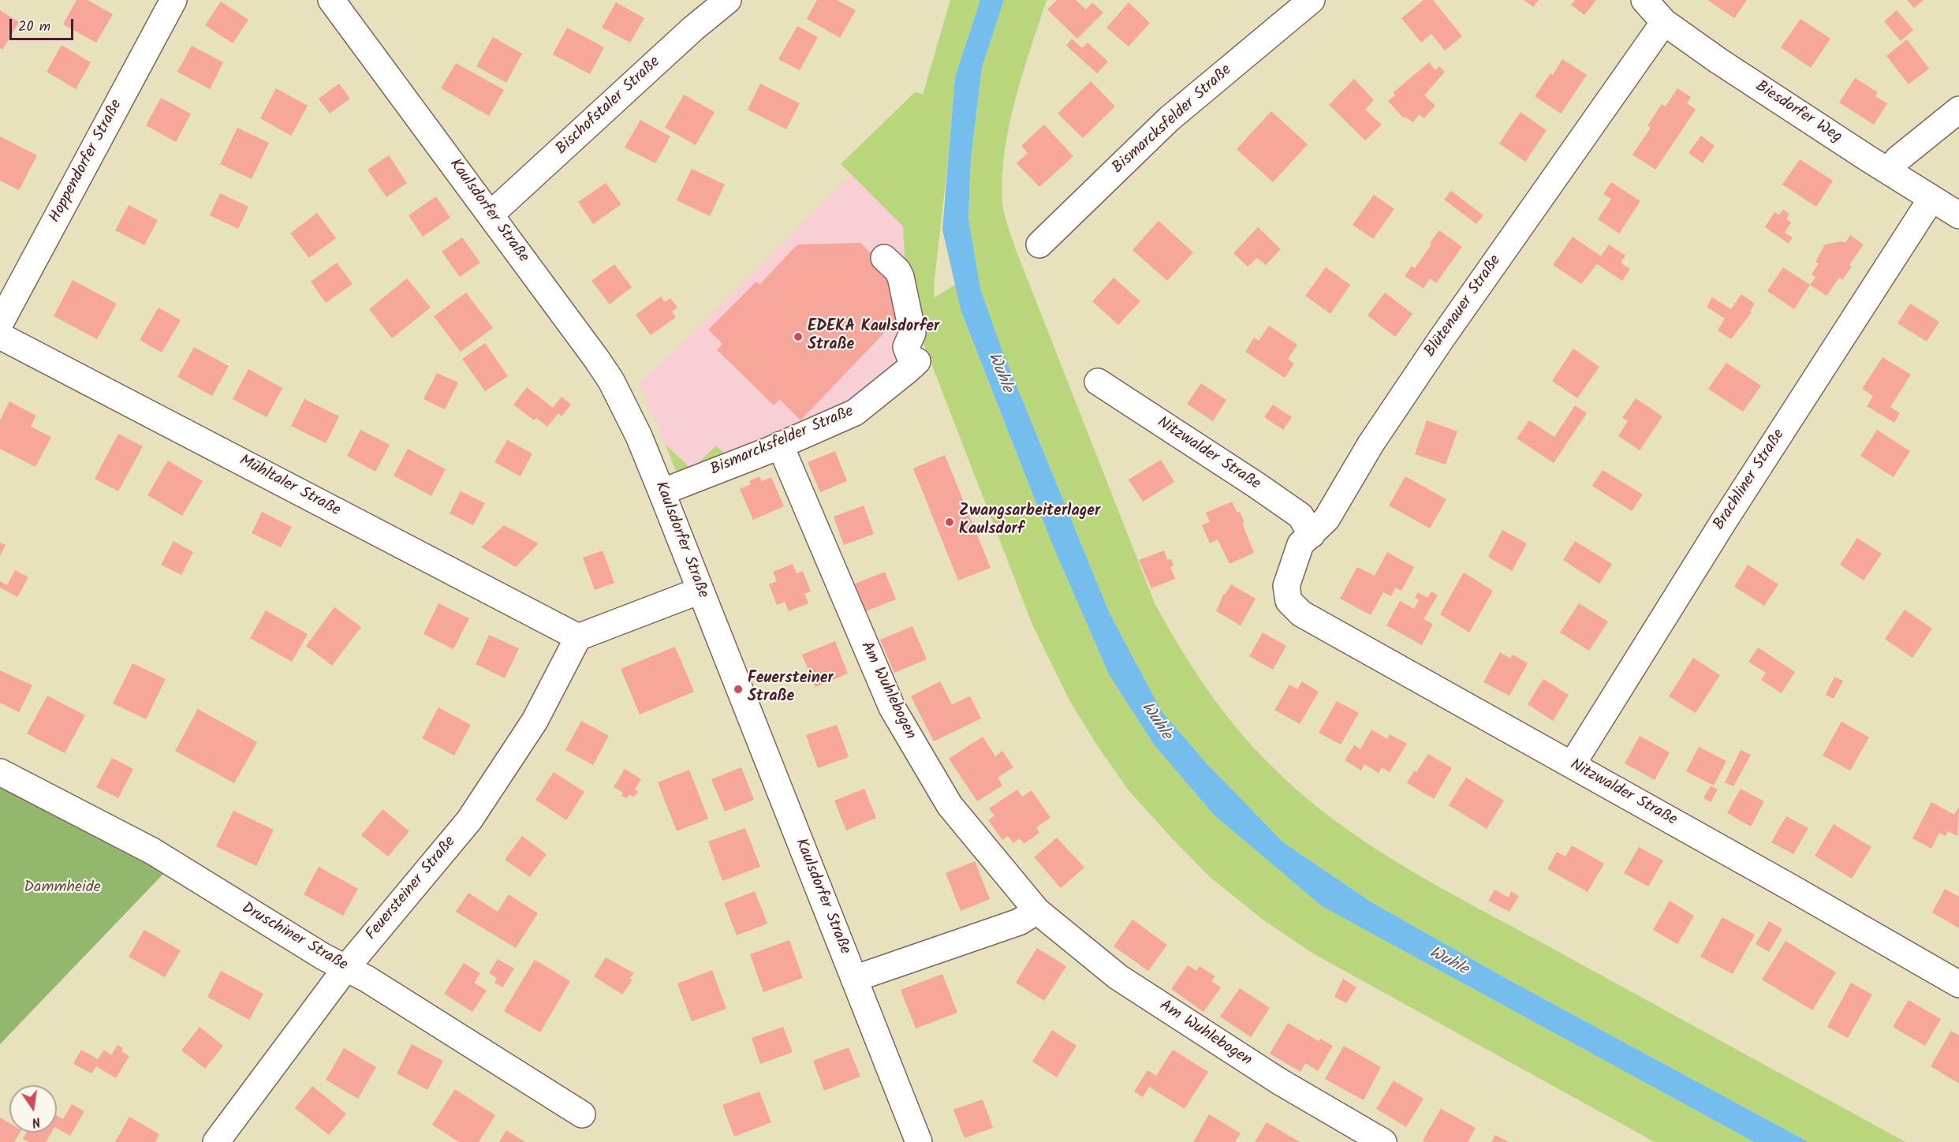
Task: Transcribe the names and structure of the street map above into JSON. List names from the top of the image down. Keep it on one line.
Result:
{"streets":{"street":["Bischofstaler Straße","Biesdorfer Weg","Bismarcksfelder Straße","Hoppendorfer Straße","Kaulsdorfer Straße","Blütenauer Straße","Nitzwalder Straße","Brachliner Straße","Mühltaler Straße","Am Wuhlebogen","Feuersteiner Straße","Druschiner Straße"]},"crossings":[["Bischofstaler Straße","Kaulsdorfer Straße"],["Biesdorfer Weg","Blütenauer Straße"],["Biesdorfer Weg","Brachliner Straße"],["Bismarcksfelder Straße","Kaulsdorfer Straße"],["Bismarcksfelder Straße","Am Wuhlebogen"],["Blütenauer Straße","Nitzwalder Straße"],["Nitzwalder Straße","Brachliner Straße"],["Mühltaler Straße","Feuersteiner Straße"],["Feuersteiner Straße","Druschiner Straße"]],"water":["Wuhle"],"parks":["Dammheide"],"places":["EDEKA Kaulsdorfer Straße","Zwangsarbeiterlager Kaulsdorf","Feuersteiner Straße"],"scale_bar":"20 m","north":"bottom"}
